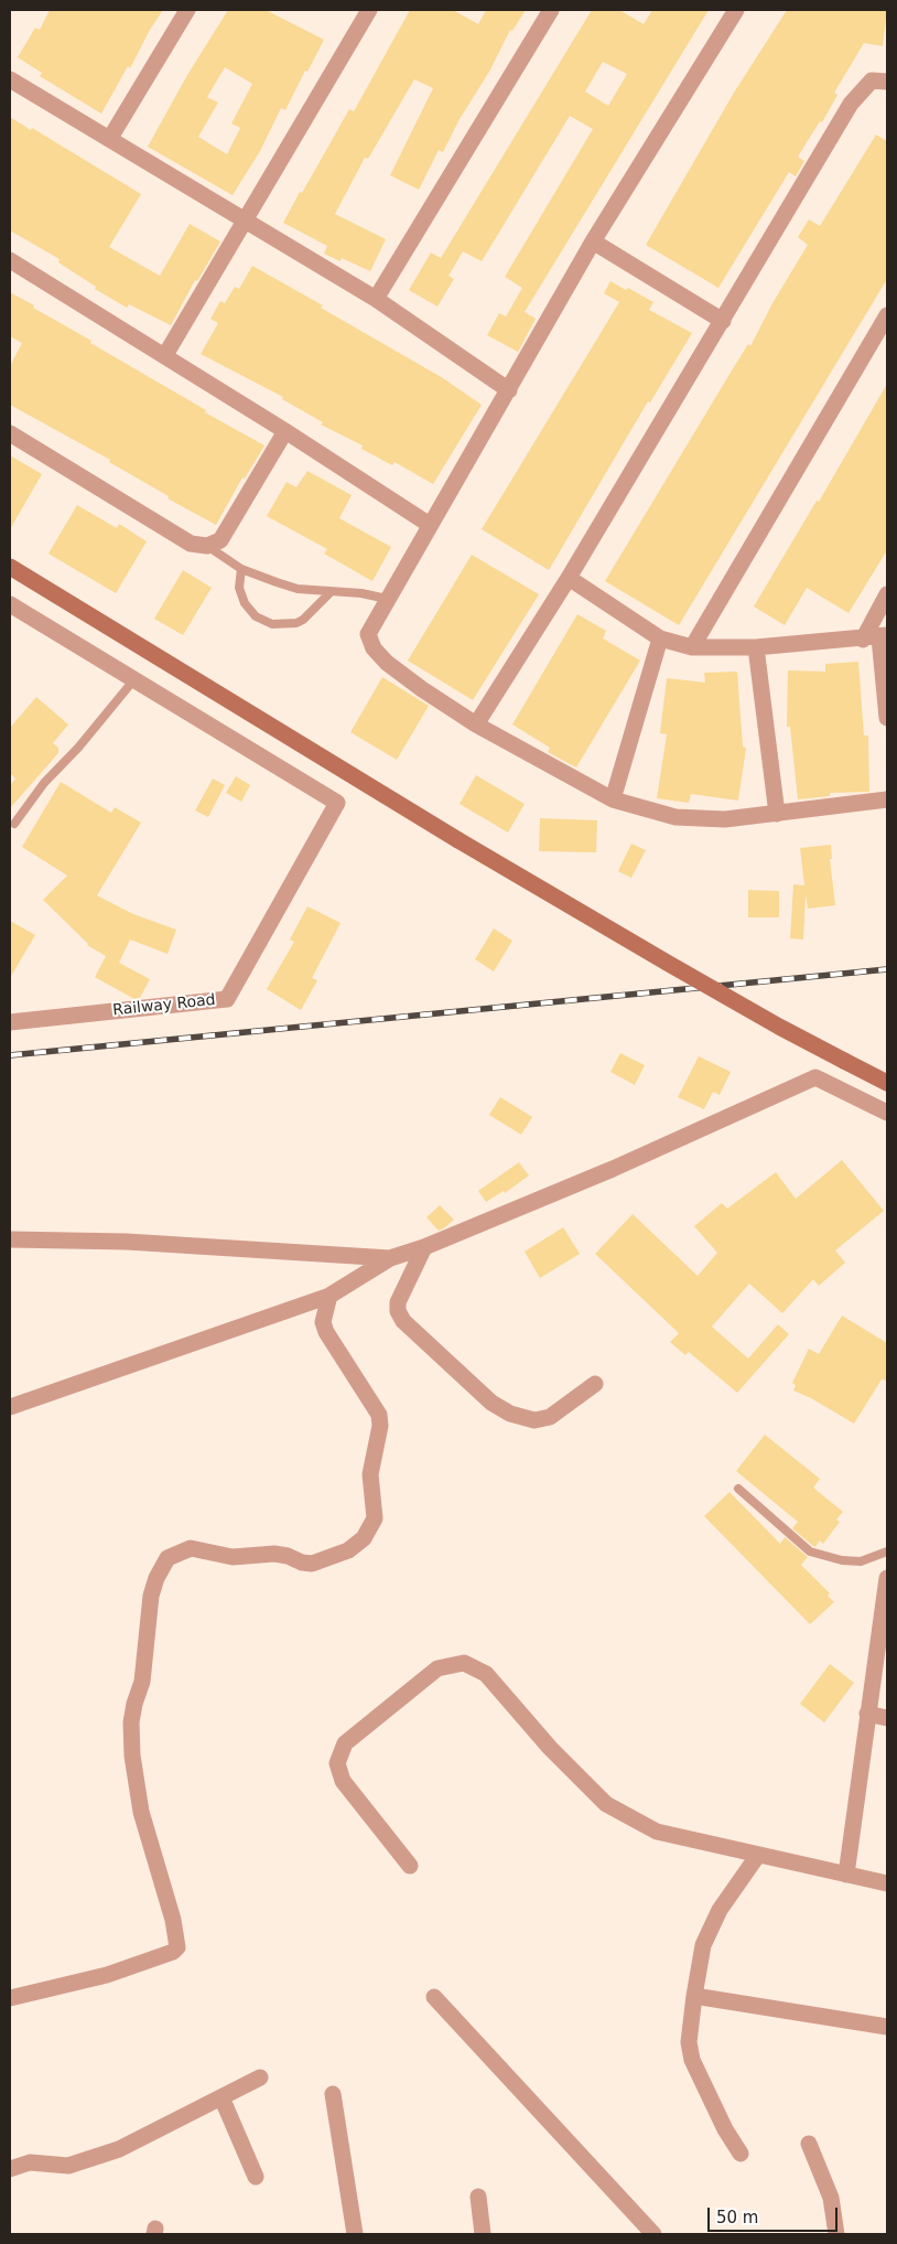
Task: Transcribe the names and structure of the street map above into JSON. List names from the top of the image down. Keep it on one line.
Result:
{"streets":{"street":["Railway Road"]},"scale_bar":"50 m"}
